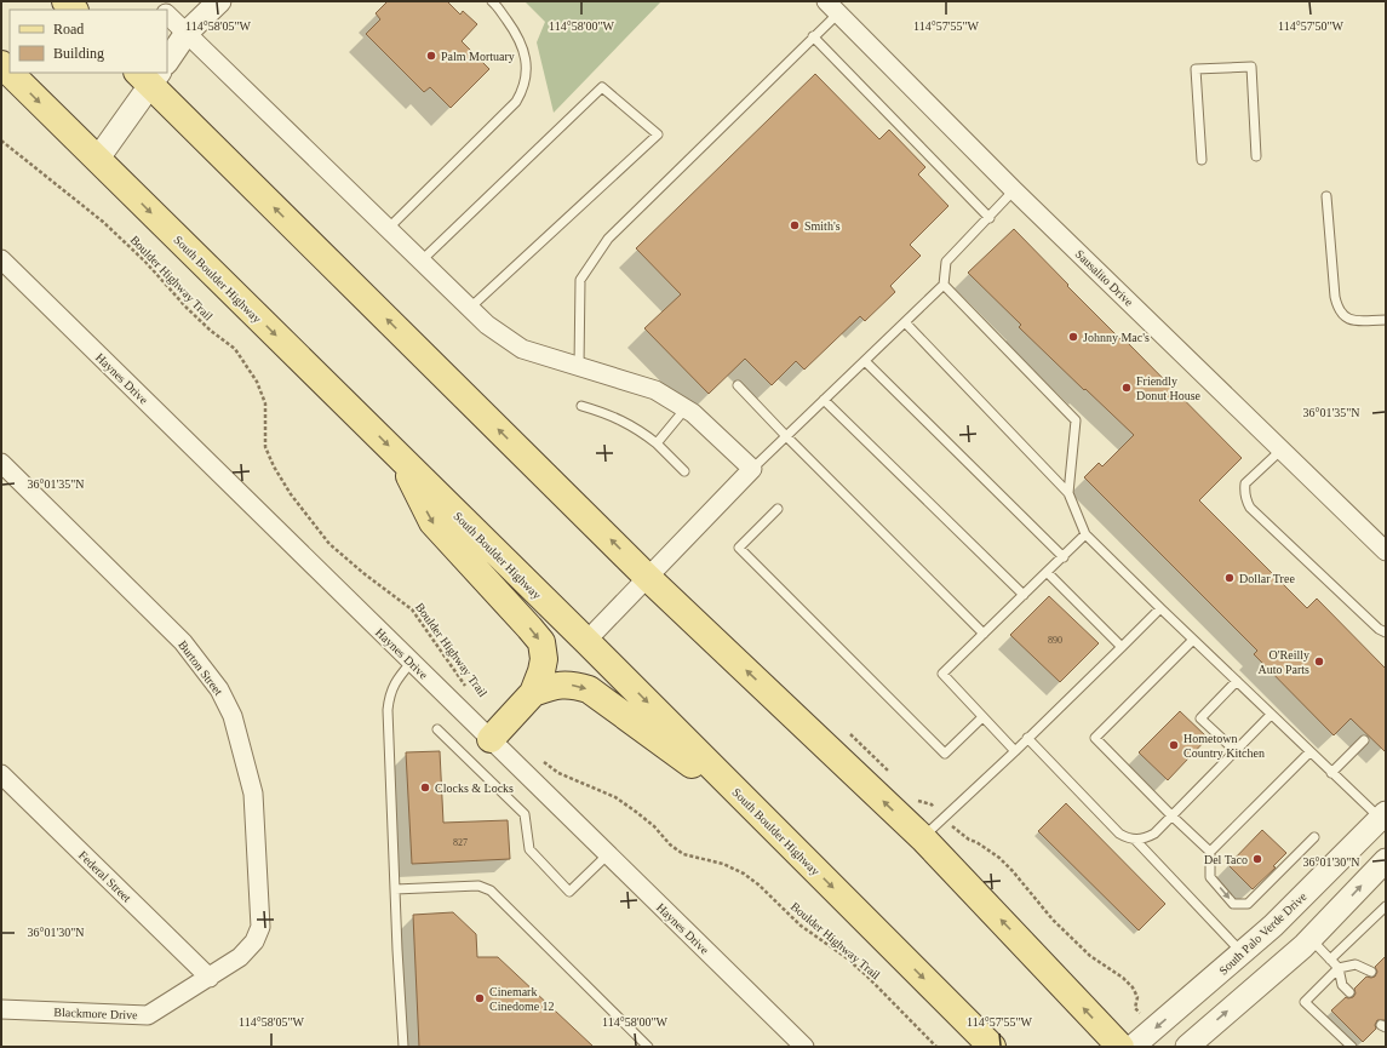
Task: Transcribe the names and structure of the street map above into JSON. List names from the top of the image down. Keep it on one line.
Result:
{"streets":{"main road":["South Boulder Highway"],"street":["Sausalito Drive","Haynes Drive","Burton Street","Federal Street","South Palo Verde Drive","Blackmore Drive"],"path":["Boulder Highway Trail"]},"crossings":[["Burton Street","Federal Street"],["Burton Street","Blackmore Drive"],["Federal Street","Blackmore Drive"]],"places":["Palm Mortuary","Smith's","Johnny Mac's","Friendly Donut House","Dollar Tree","O'Reilly Auto Parts","Hometown Country Kitchen","Clocks & Locks","Del Taco","Cinemark Cinedome 12"],"house_numbers":["890","827"],"legend":["Road","Building"],"coordinates":["114°58'05\"W","114°58'00\"W","114°57'55\"W","114°57'50\"W","36°01'35\"N","36°01'30\"N"]}
